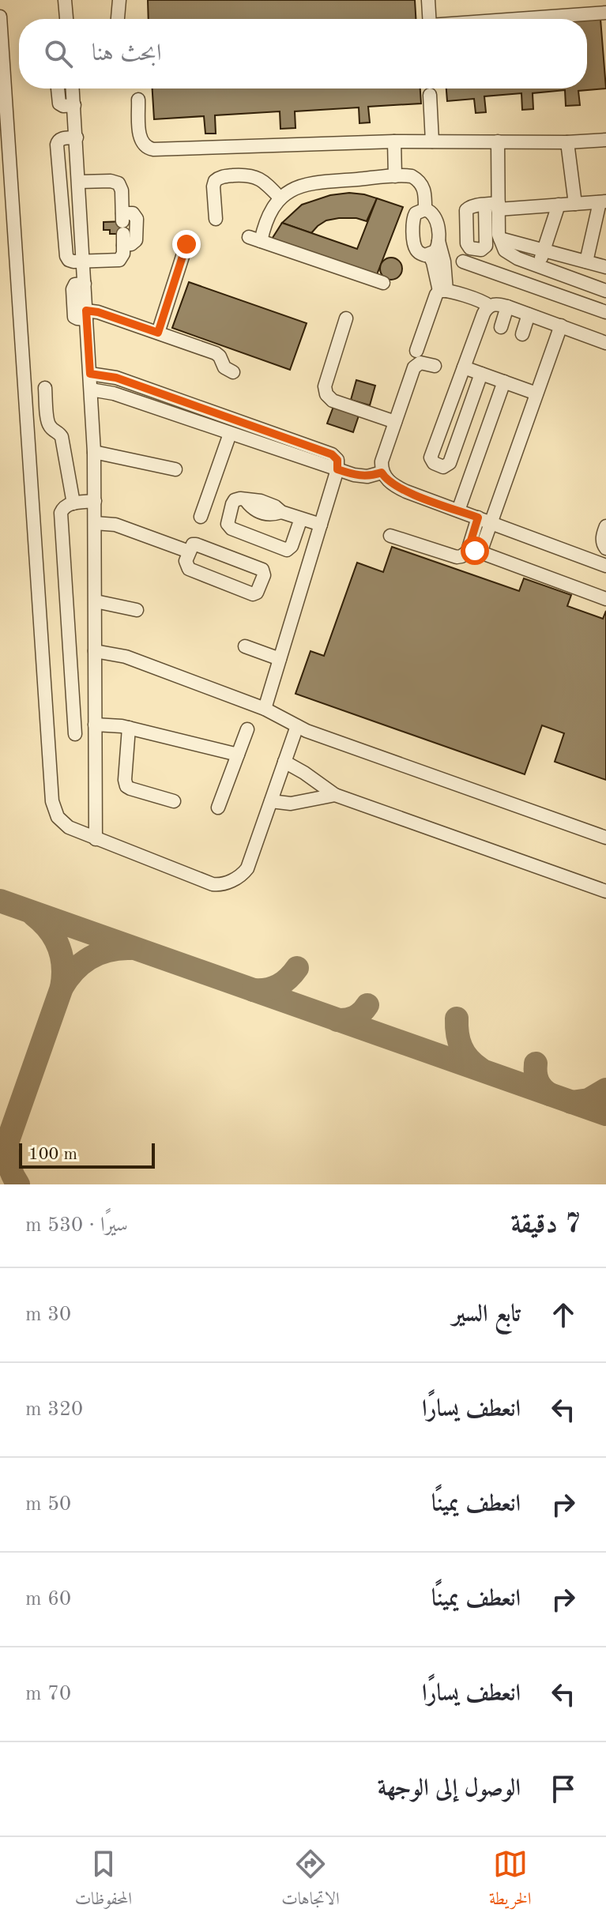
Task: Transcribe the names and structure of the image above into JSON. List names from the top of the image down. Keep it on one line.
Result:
{"scale_bar":"100 m","page":{"search":"ابحث هنا","scale":"100 m","heading":["7 دقيقة","سيرًا · 530 m"],"list":[["تابع السير","30 m"],["انعطف يسارًا","320 m"],["انعطف يمينًا","50 m"],["انعطف يمينًا","60 m"],["انعطف يسارًا","70 m"],"الوصول إلى الوجهة"],"nav":["الخريطة","الاتجاهات","المحفوظات"]}}
